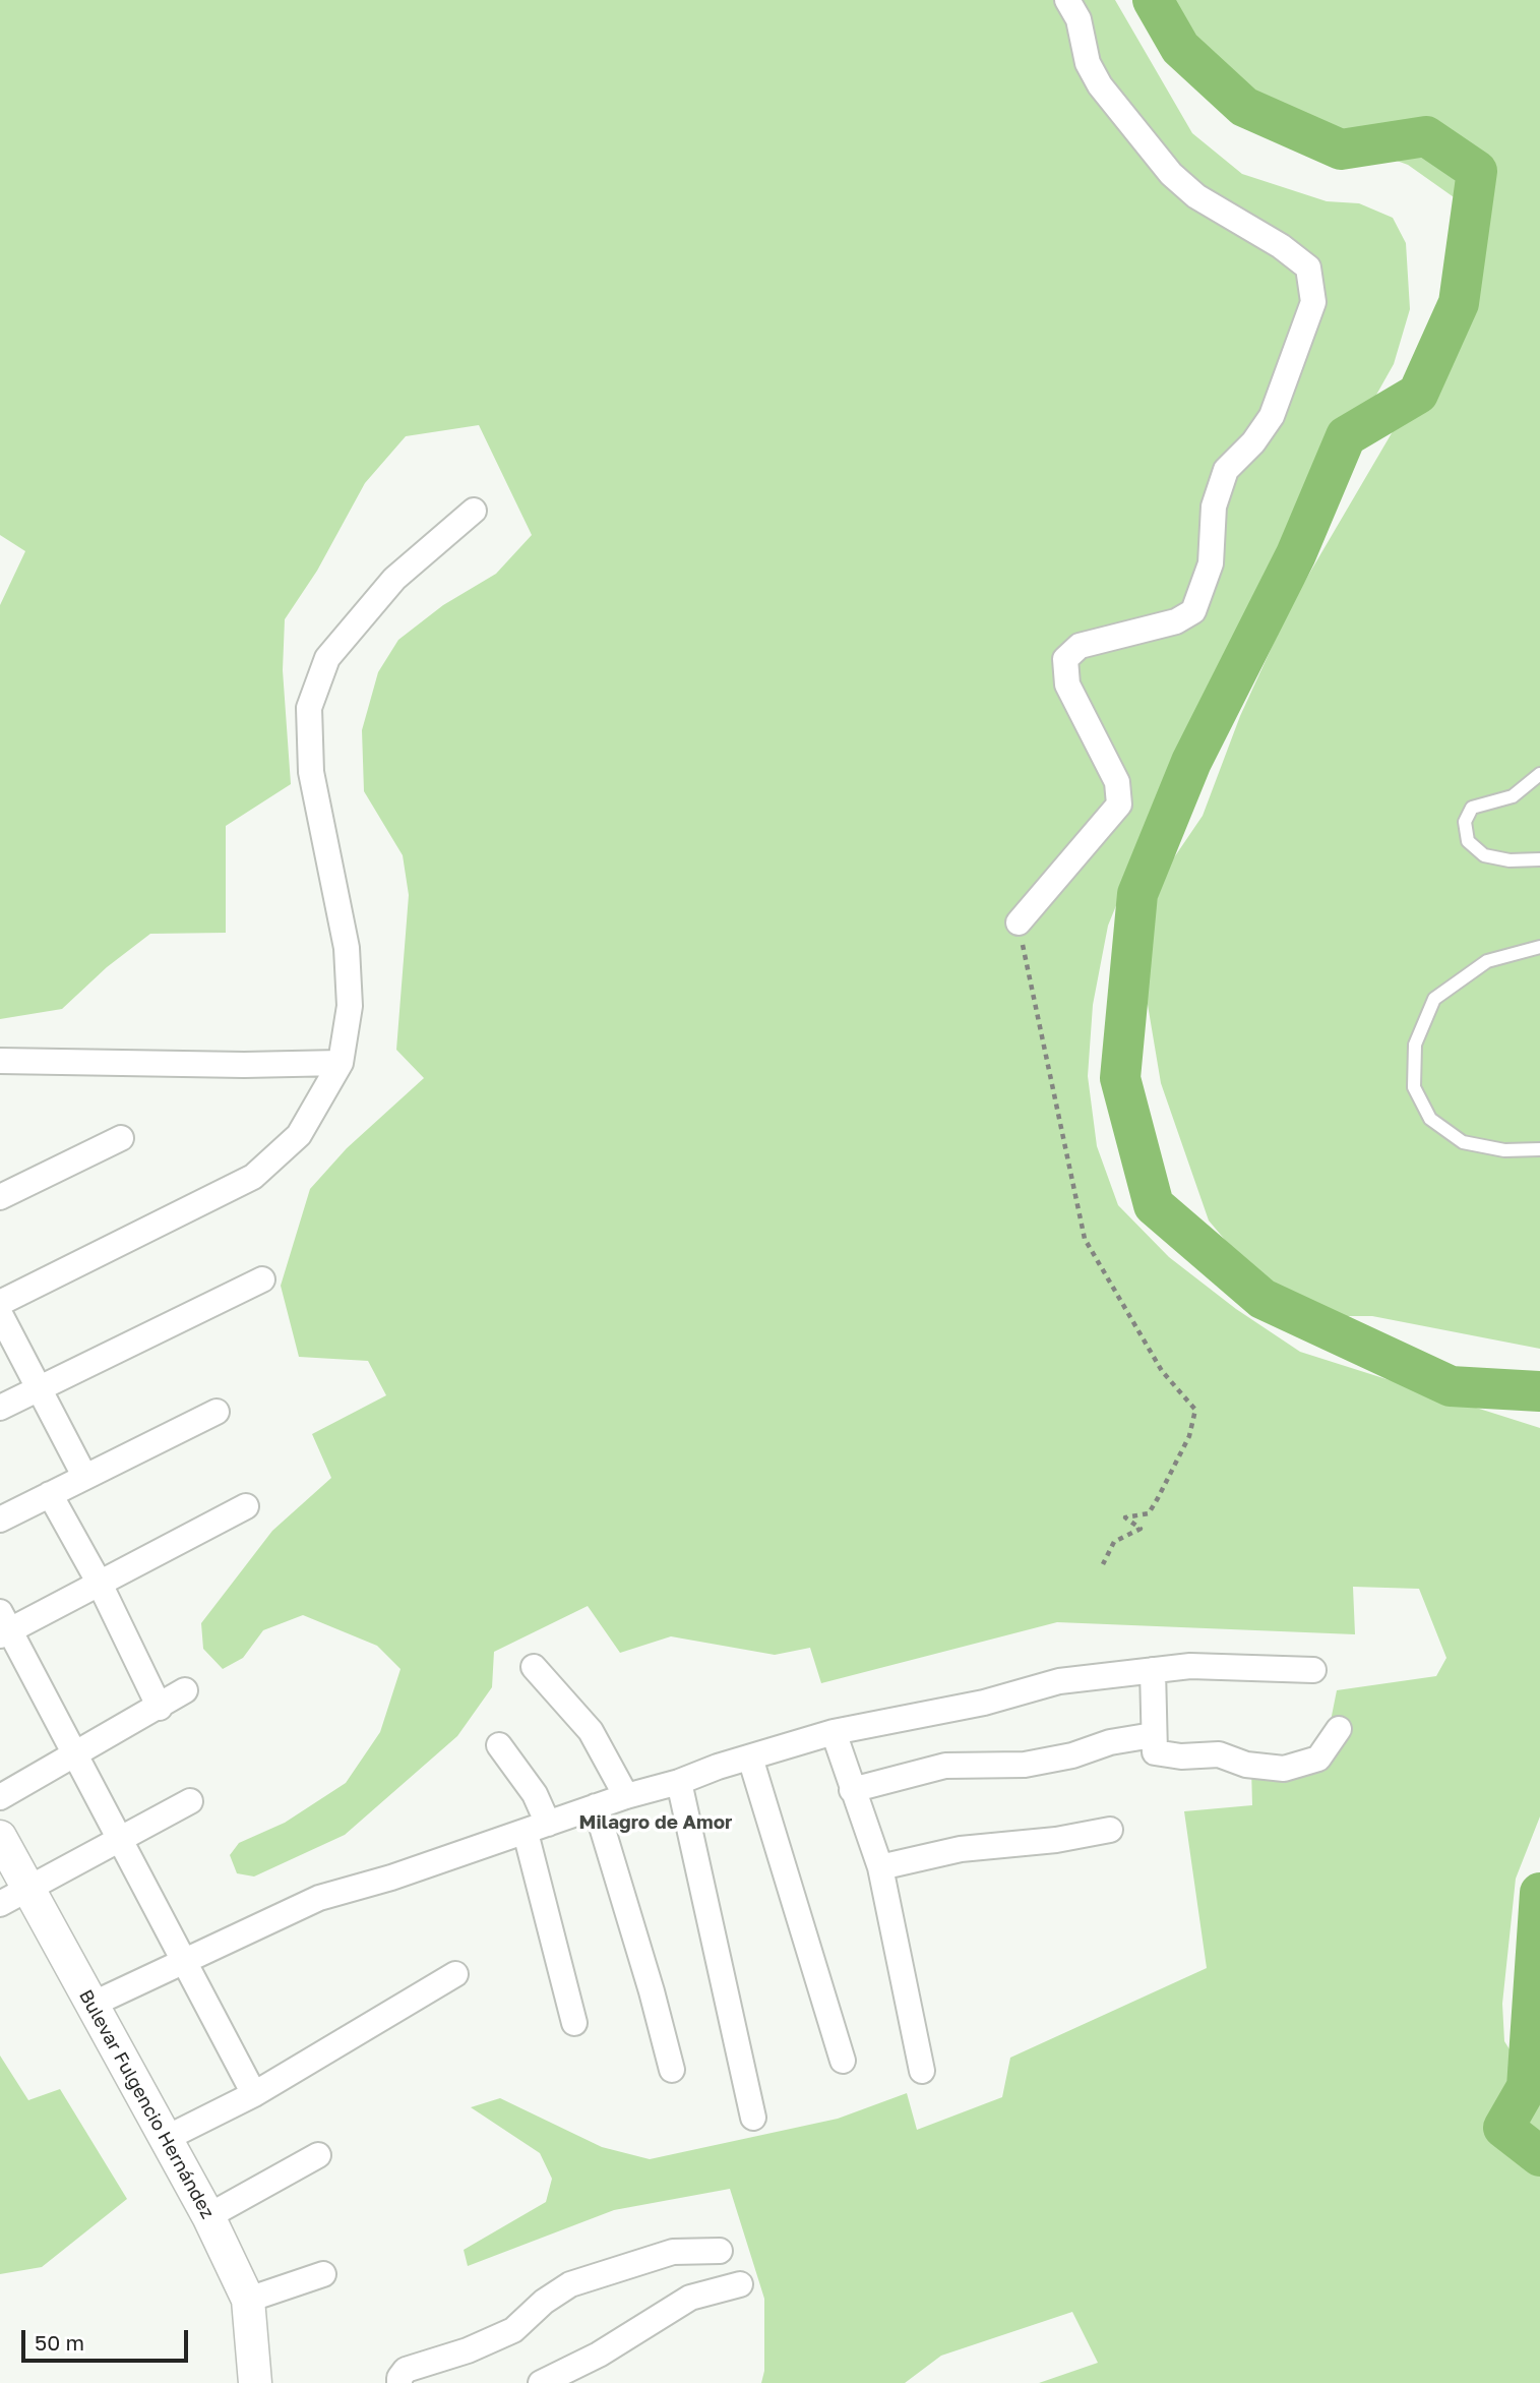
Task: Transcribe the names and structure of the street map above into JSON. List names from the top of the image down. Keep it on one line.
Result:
{"streets":{"street":["Bulevar Fulgencio Hernández"]},"districts":["Milagro de Amor"],"scale_bar":"50 m"}
